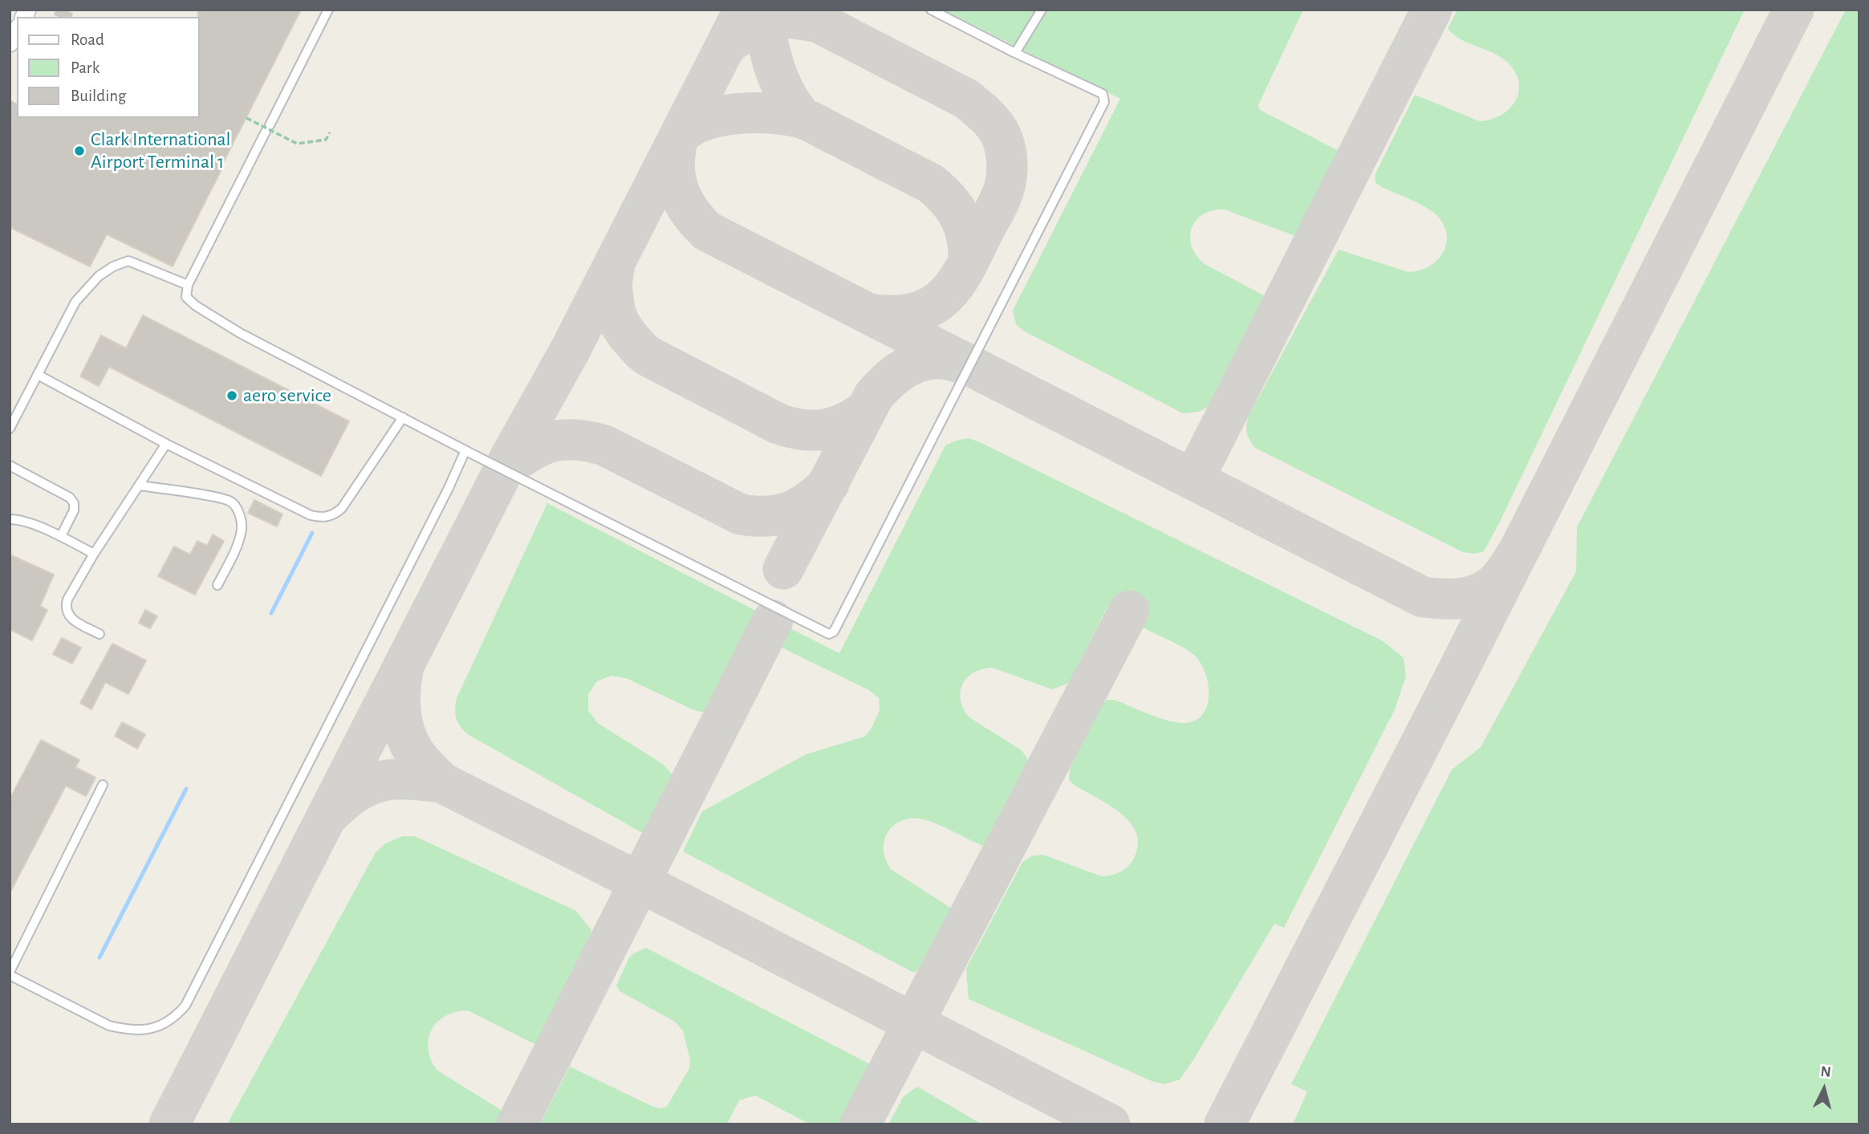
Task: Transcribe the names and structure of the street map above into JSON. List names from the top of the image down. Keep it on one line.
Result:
{"places":["Clark International Airport Terminal 1","aero service"],"legend":["Road","Park","Building"],"north":"top"}
